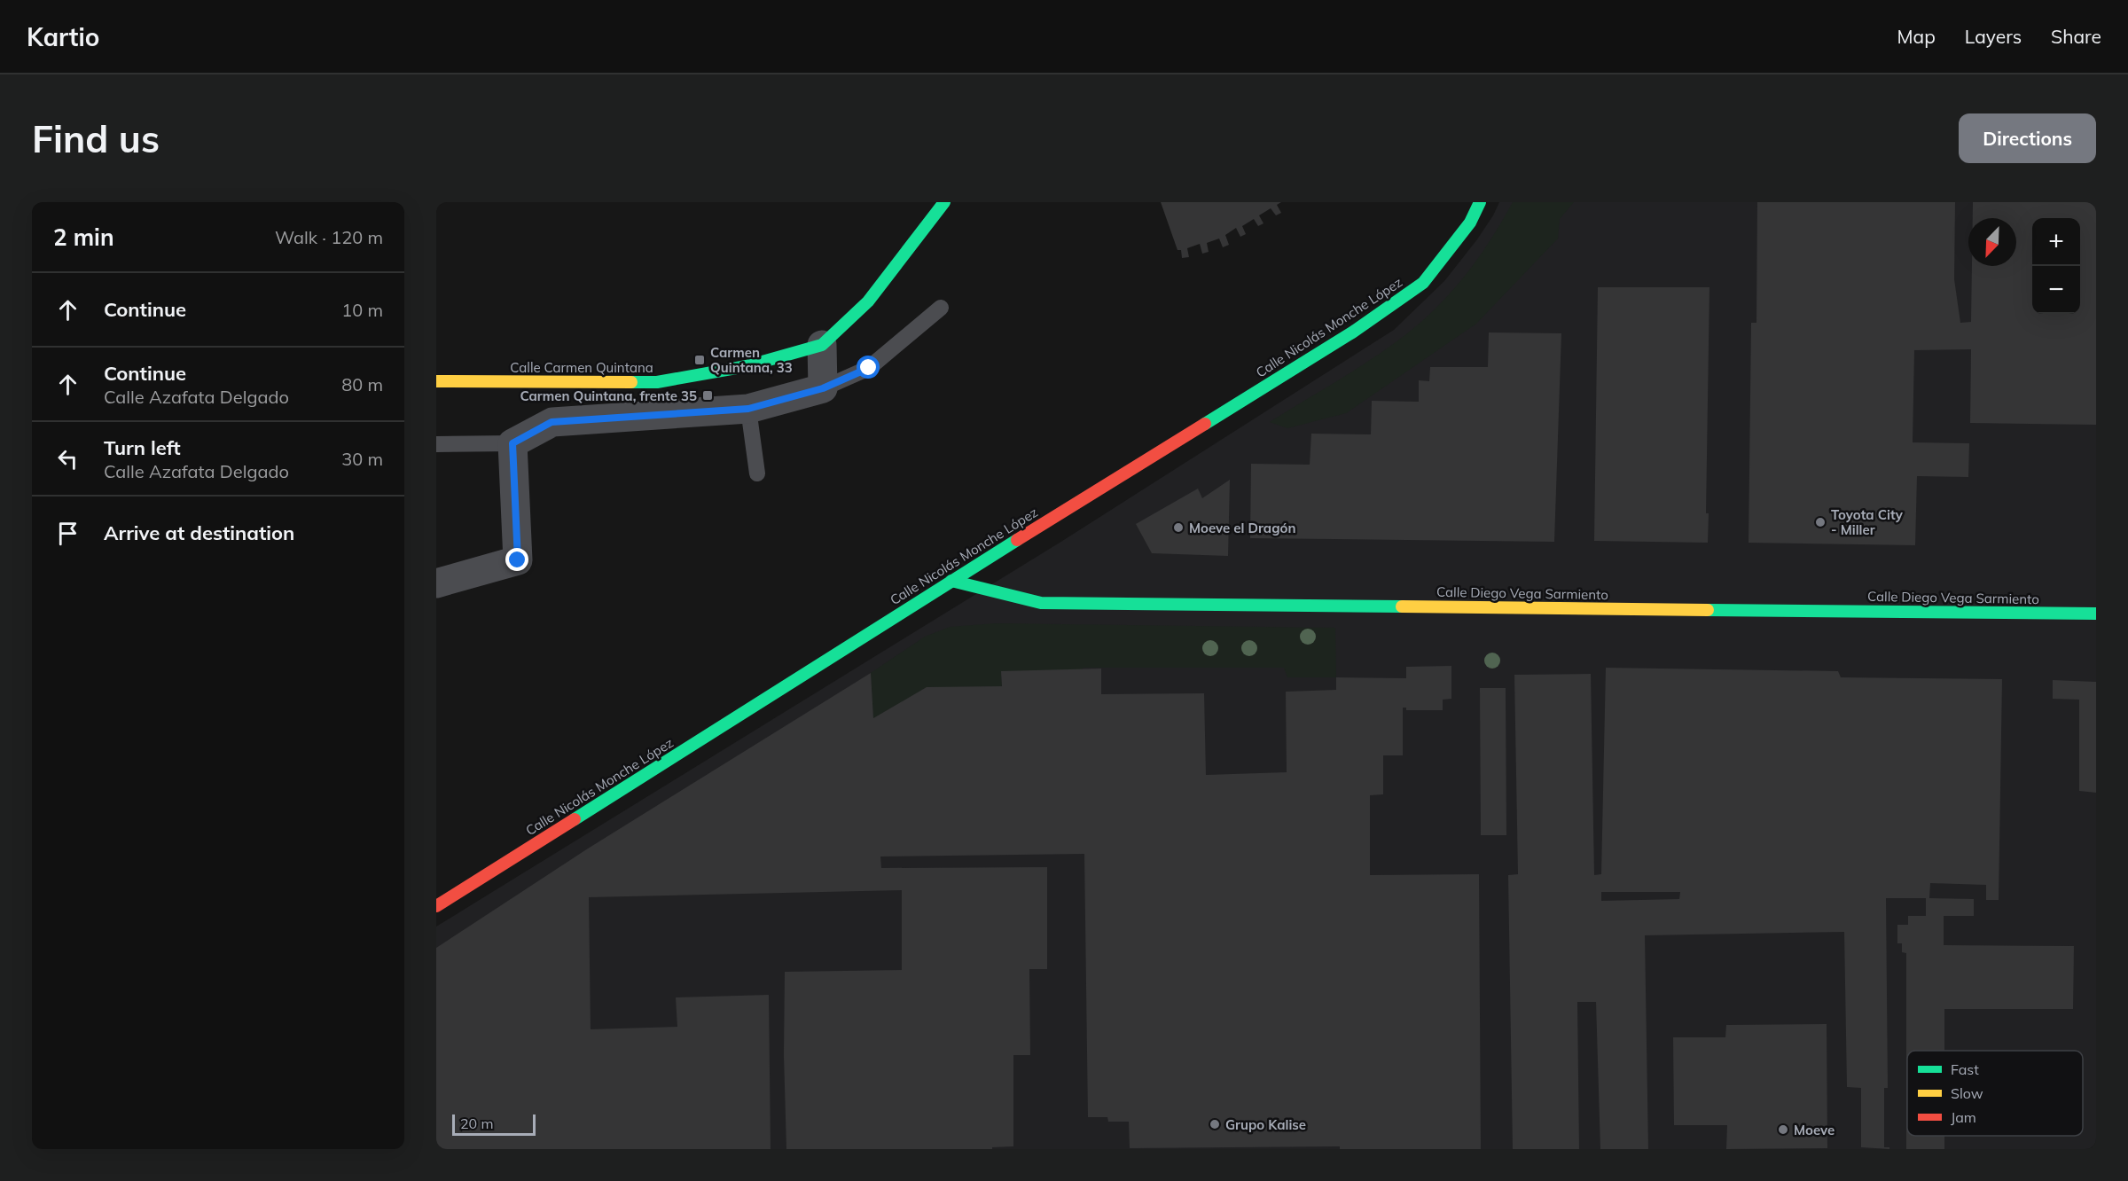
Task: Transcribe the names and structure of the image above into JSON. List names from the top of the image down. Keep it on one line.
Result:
{"streets":{"street":["Calle Nicolás Monche López","Calle Carmen Quintana","Calle Diego Vega Sarmiento"]},"crossings":[["Calle Nicolás Monche López","Calle Diego Vega Sarmiento"]],"places":{"transit":["Carmen Quintana, 33","Carmen Quintana, frente 35"],"other":["Toyota City - Miller","Moeve el Dragón","Grupo Kalise","Moeve"]},"legend":["Fast","Slow","Jam"],"scale_bar":"20 m","north":"bottom left","page":{"header":"Kartio","nav":["Map","Layers","Share"],"buttons":"Directions","title":"Find us","heading":["2 min","Walk · 120 m"],"map_buttons":["+","−"],"list":[["Continue","10 m"],["Continue","Calle Azafata Delgado","80 m"],["Turn left","Calle Azafata Delgado","30 m"],"Arrive at destination"],"scale":"20 m"}}
